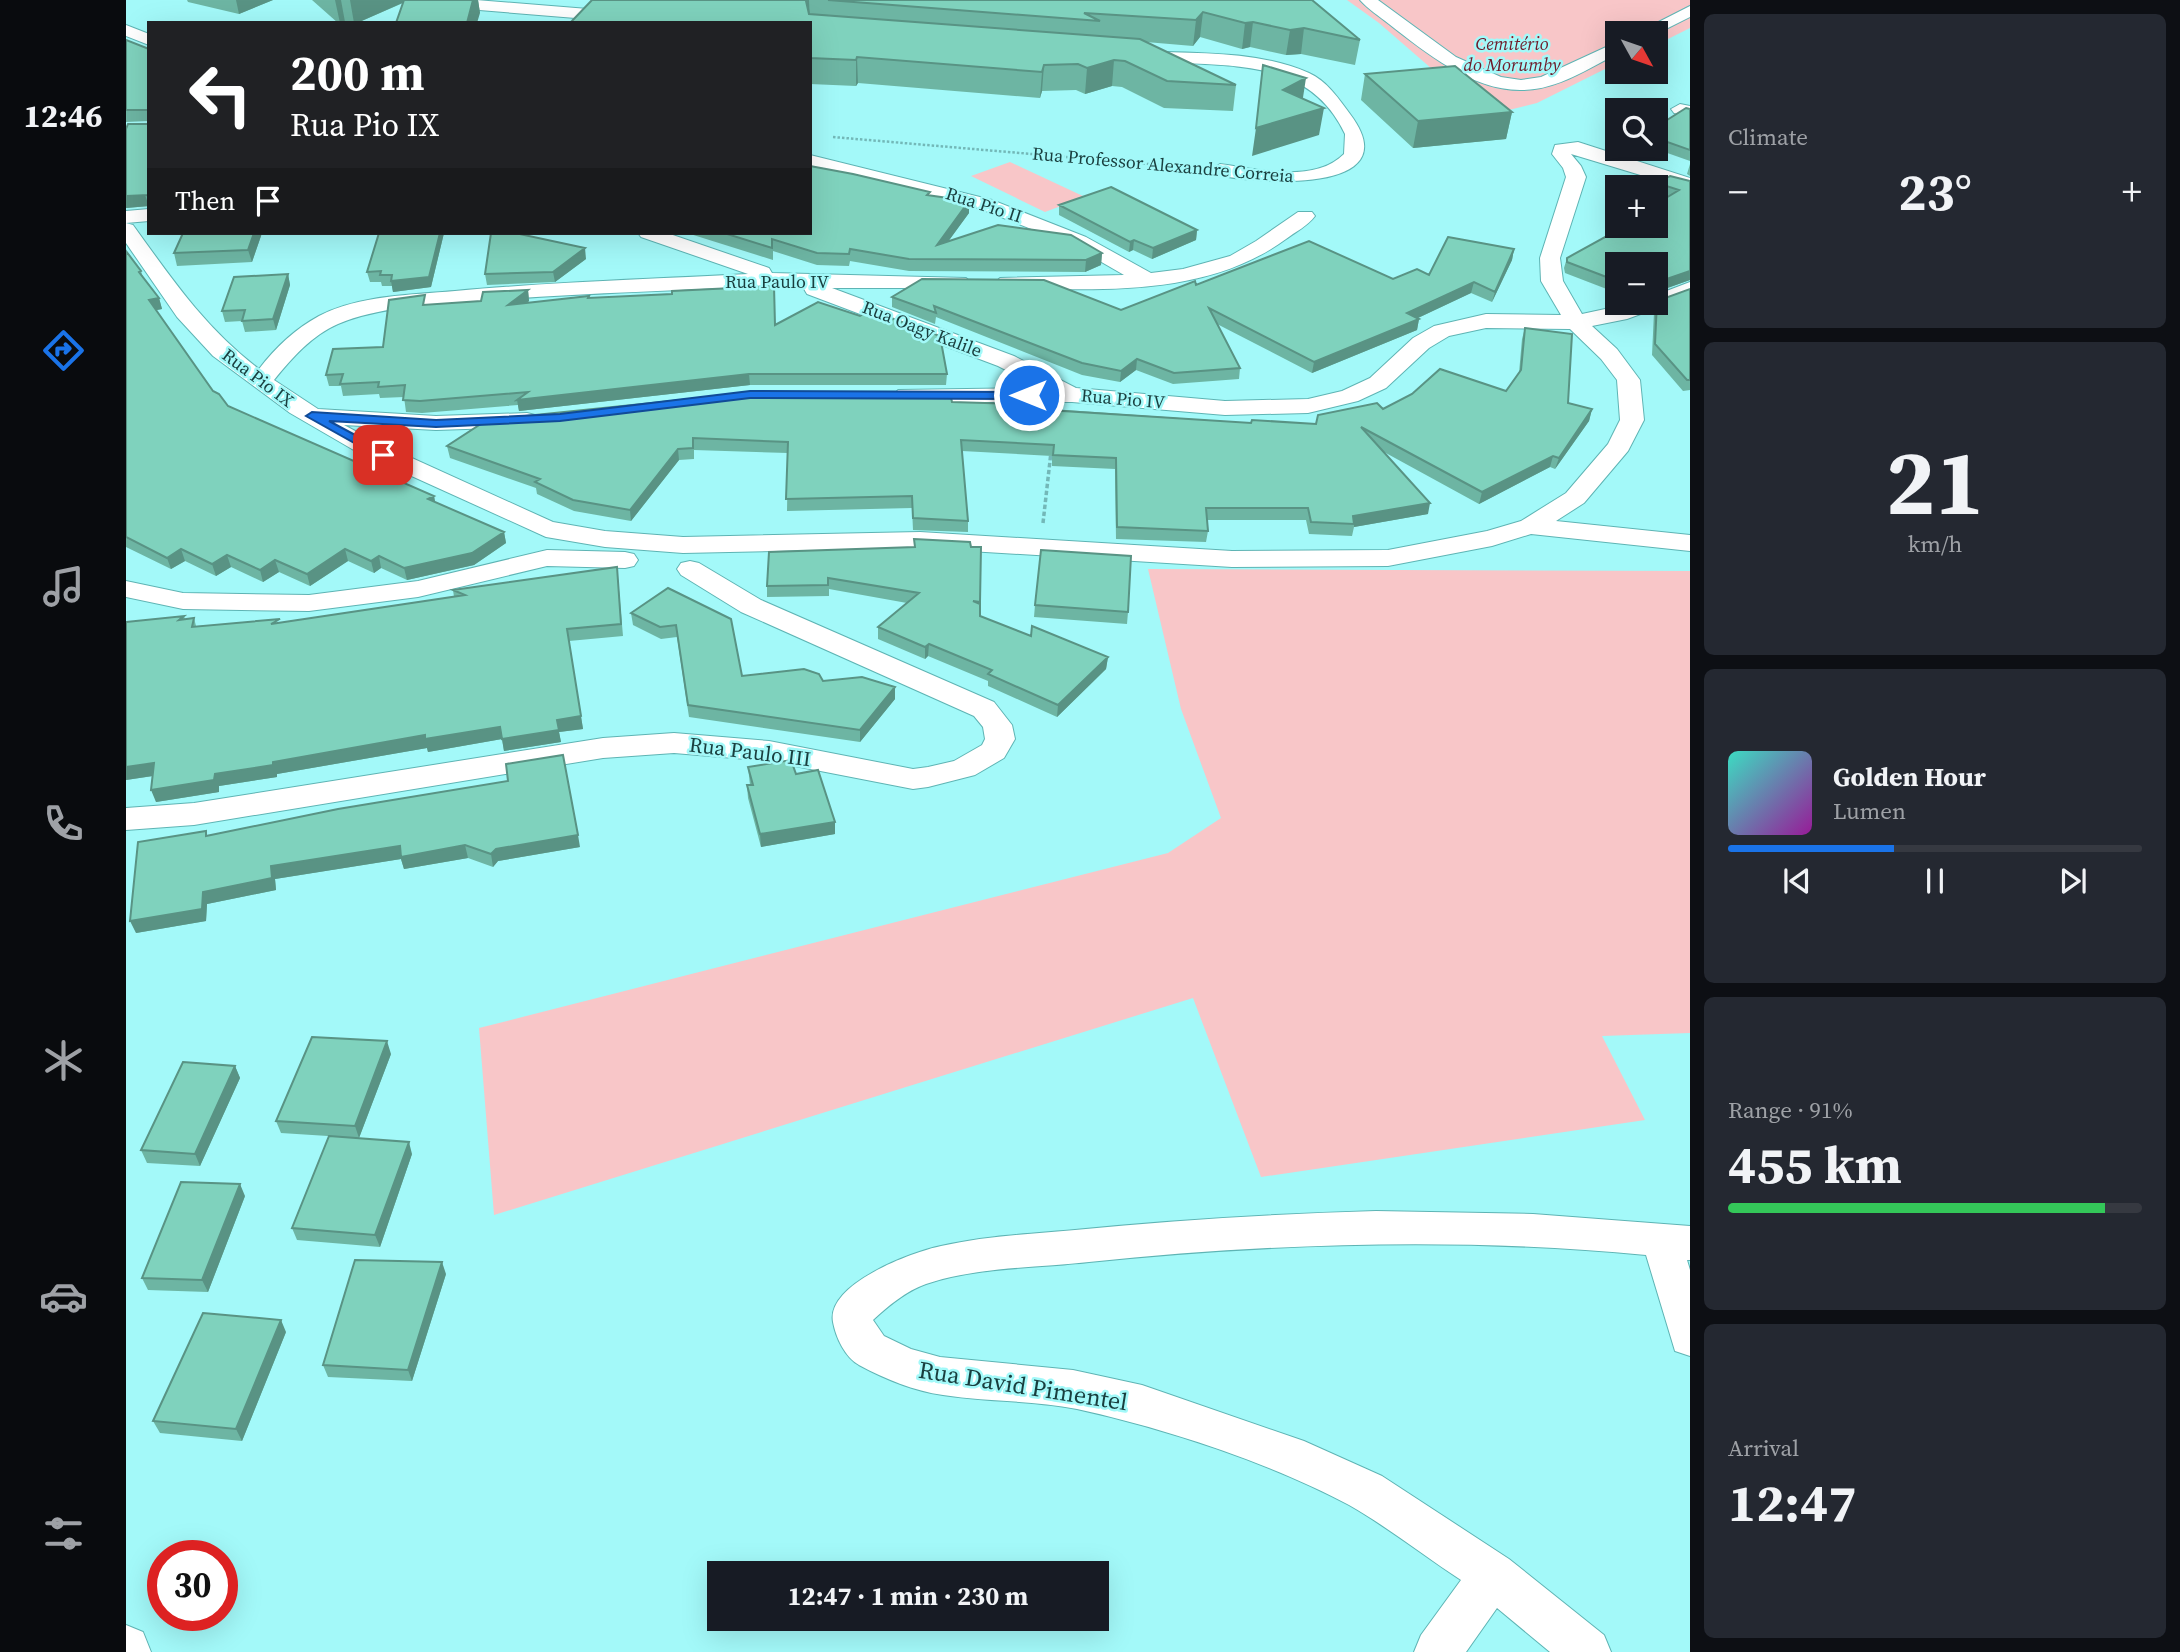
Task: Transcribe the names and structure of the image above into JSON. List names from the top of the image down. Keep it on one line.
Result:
{"streets":{"street":["Rua Professor Alexandre Correia","Rua Pio II","Rua Paulo IV","Rua Oagy Kalile","Rua Pio IX","Rua Pio IV","Rua Paulo III","Rua David Pimentel"]},"crossings":[["Rua Pio II","Rua Paulo IV"],["Rua Paulo IV","Rua Oagy Kalile"],["Rua Paulo IV","Rua Pio IX"],["Rua Oagy Kalile","Rua Pio IV"]],"parks":["Cemitério do Morumby"],"north":"bottom right","page":{"tabs":"12:46","tile":["Climate",["21","km/h"],["Range · 91%","455 km"],["Arrival","12:47"]],"map_buttons":["+","−"],"turn":["200 m","Rua Pio IX"],"heat":["−","23°","+"],"then":"Then","song":["Golden Hour","Lumen"],"limit":"30","trip":"12:47 · 1 min · 230 m"}}
